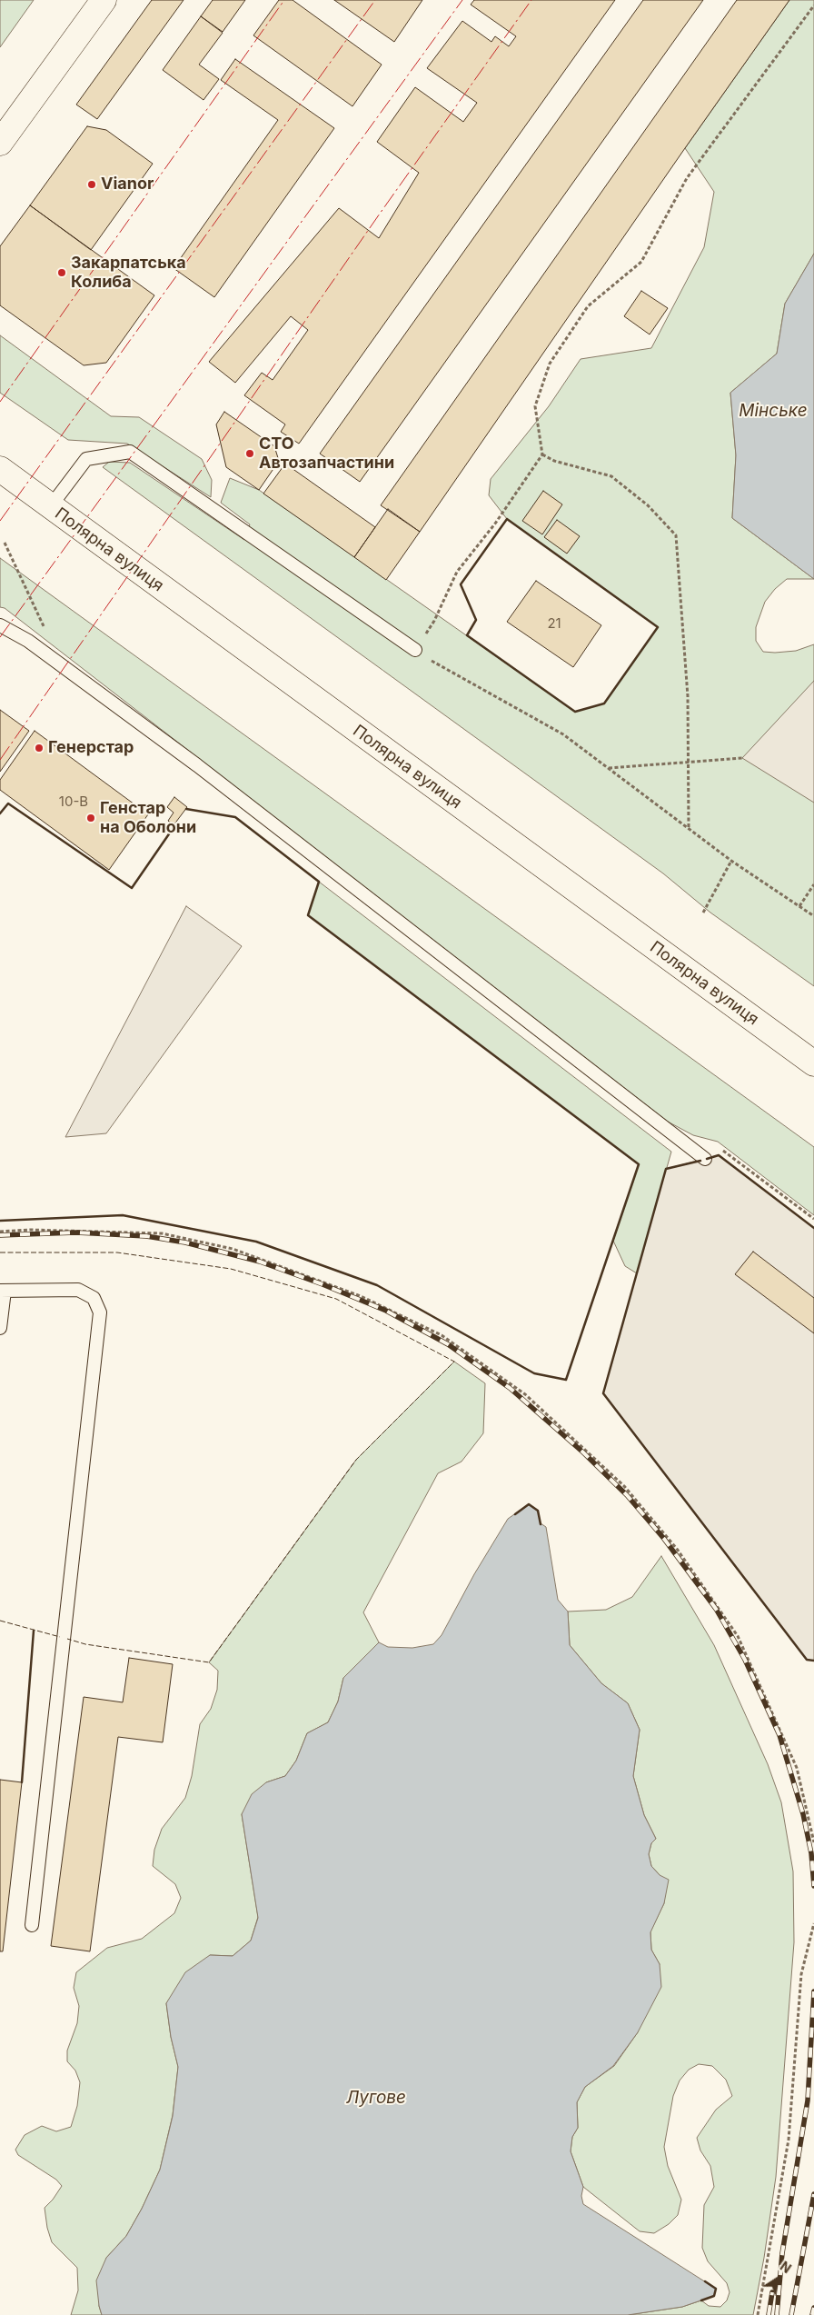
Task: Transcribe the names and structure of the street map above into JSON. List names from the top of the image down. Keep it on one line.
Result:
{"streets":{"main road":["Полярна вулиця"]},"water":["Мінське","Лугове"],"places":["Vianor","Закарпатська Колиба","СТО Автозапчастини","Генерстар","Генстар на Оболони"],"house_numbers":["21","10-В"],"north":"top right"}
